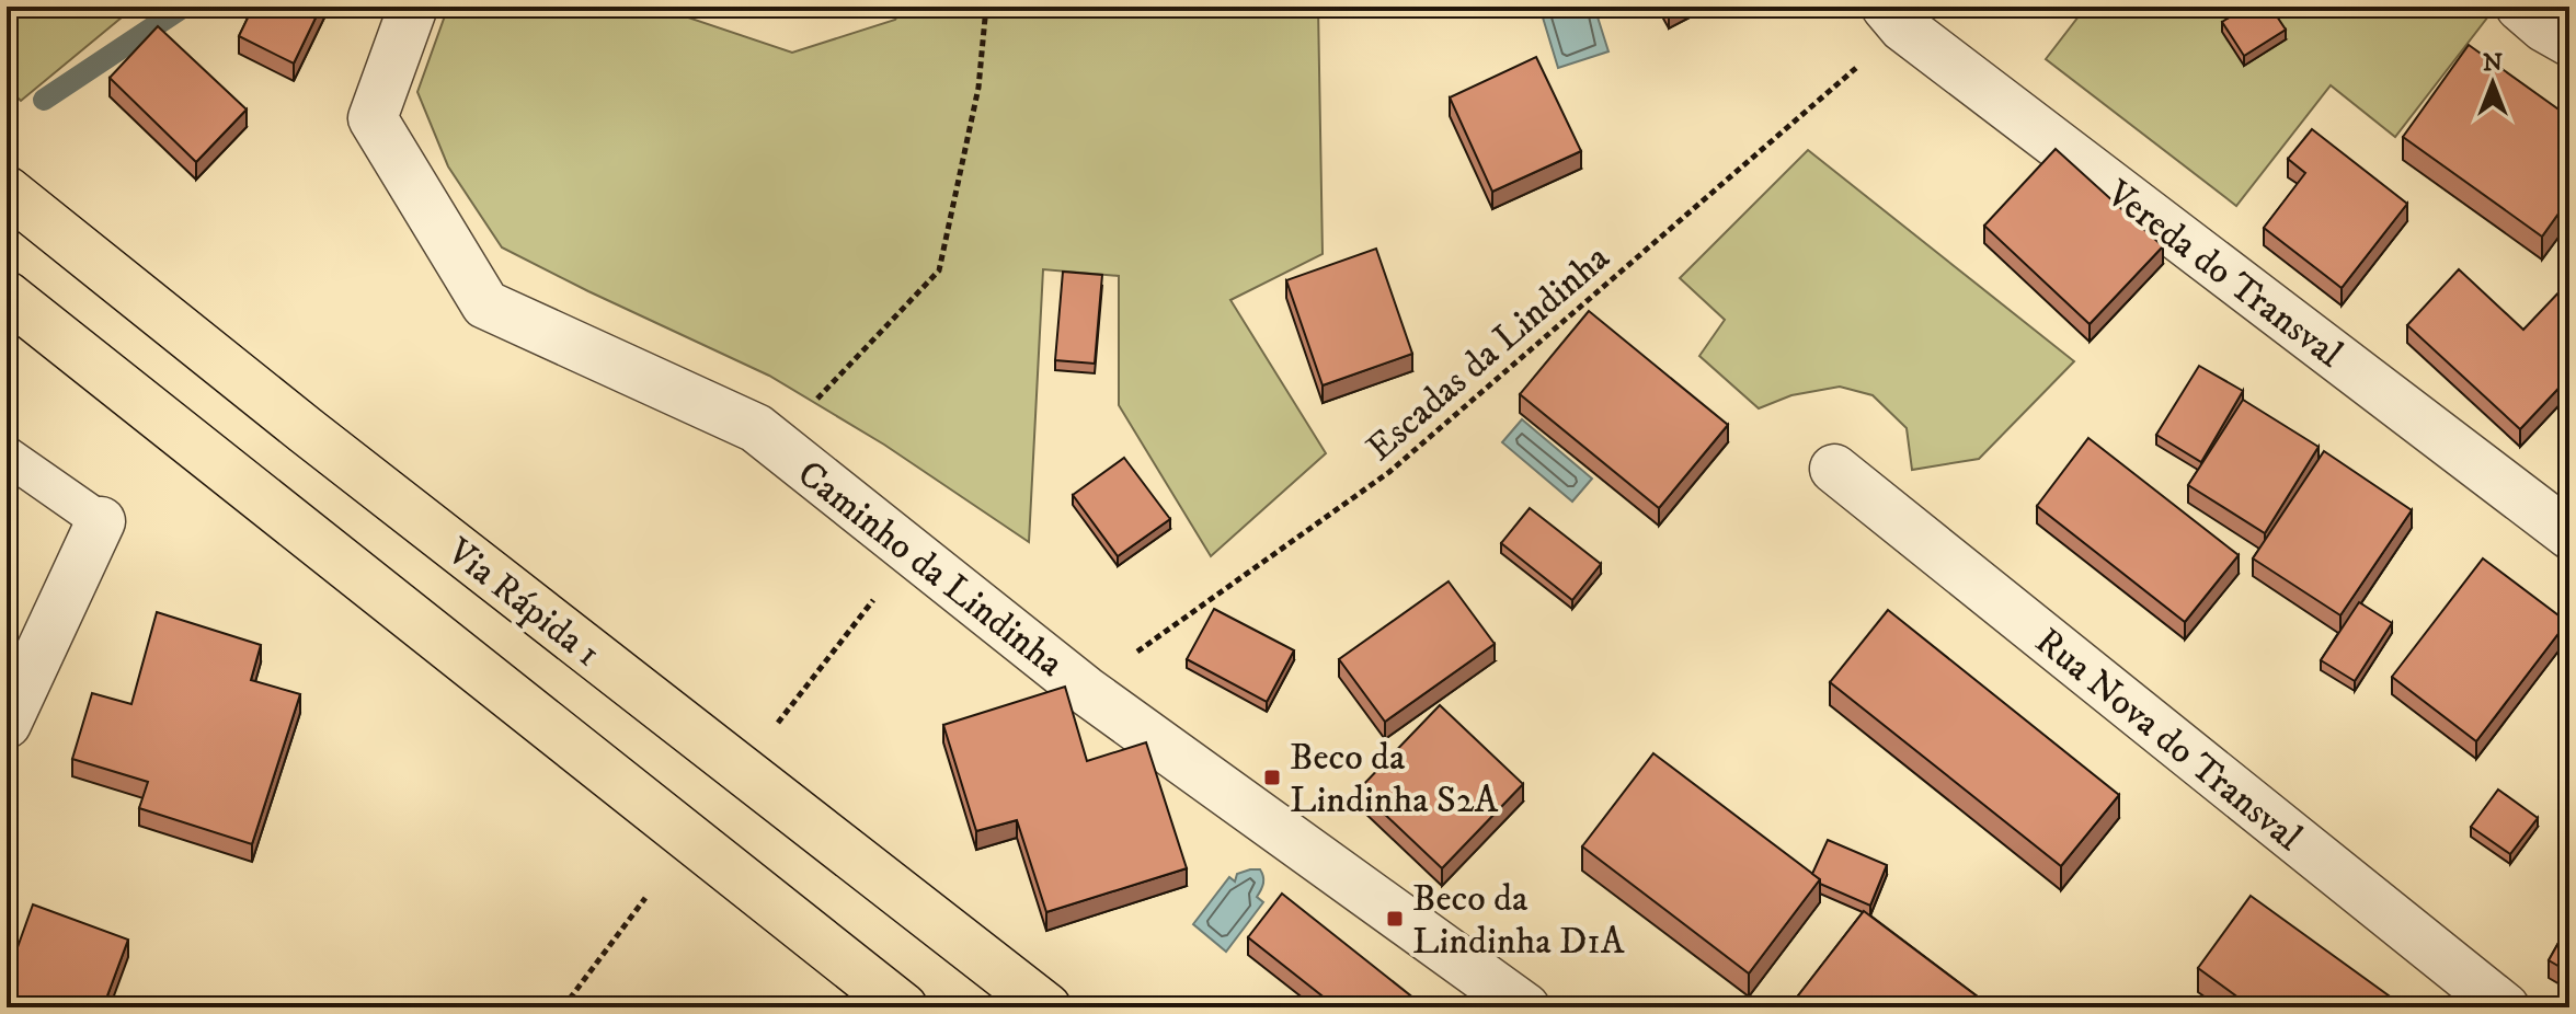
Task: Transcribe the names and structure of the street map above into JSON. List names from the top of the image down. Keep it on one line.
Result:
{"streets":{"highway":["Via Rápida 1"],"street":["Vereda do Transval","Caminho da Lindinha","Rua Nova do Transval"],"path":["Escadas da Lindinha"]},"crossings":[["Vereda do Transval","Escadas da Lindinha"],["Escadas da Lindinha","Caminho da Lindinha"]],"places":{"transit":["Beco da Lindinha S2A","Beco da Lindinha D1A"]},"north":"top"}
